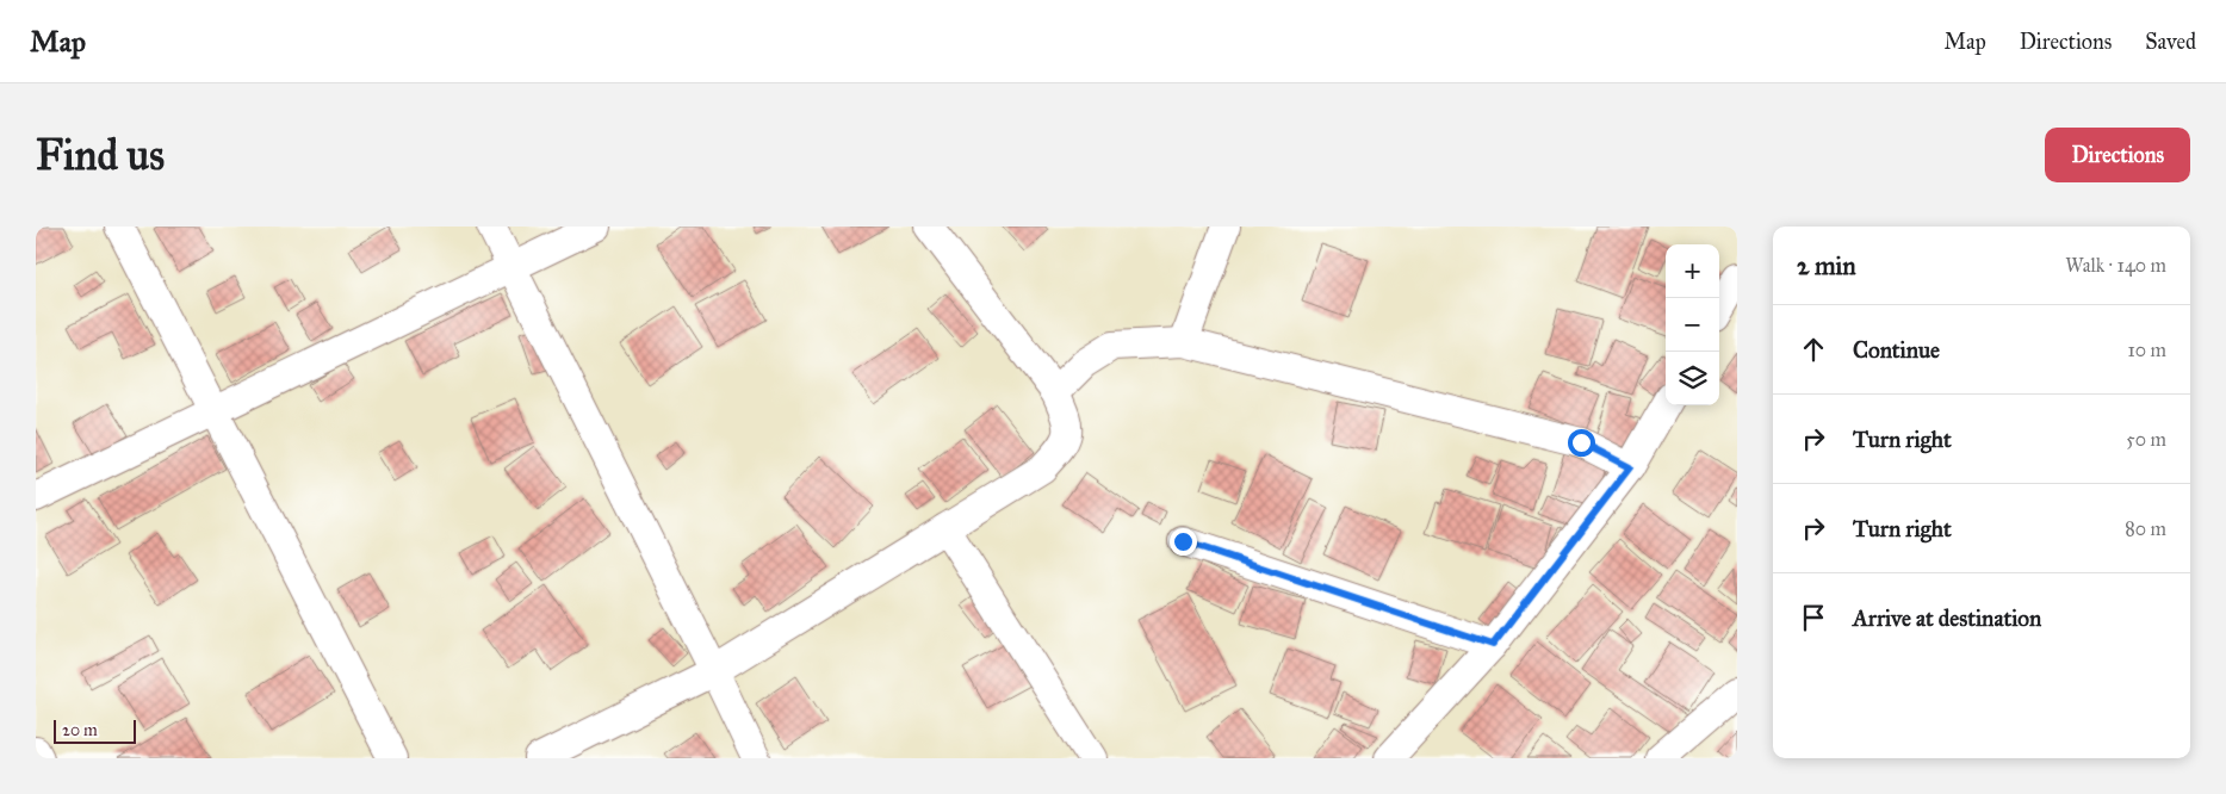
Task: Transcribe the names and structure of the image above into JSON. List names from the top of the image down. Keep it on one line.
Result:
{"scale_bar":"20 m","page":{"header":"Map","nav":["Map","Directions","Saved"],"buttons":"Directions","title":"Find us","heading":["2 min","Walk · 140 m"],"map_buttons":["+","−"],"list":[["Continue","10 m"],["Turn right","50 m"],["Turn right","80 m"],"Arrive at destination"],"scale":"20 m"}}
